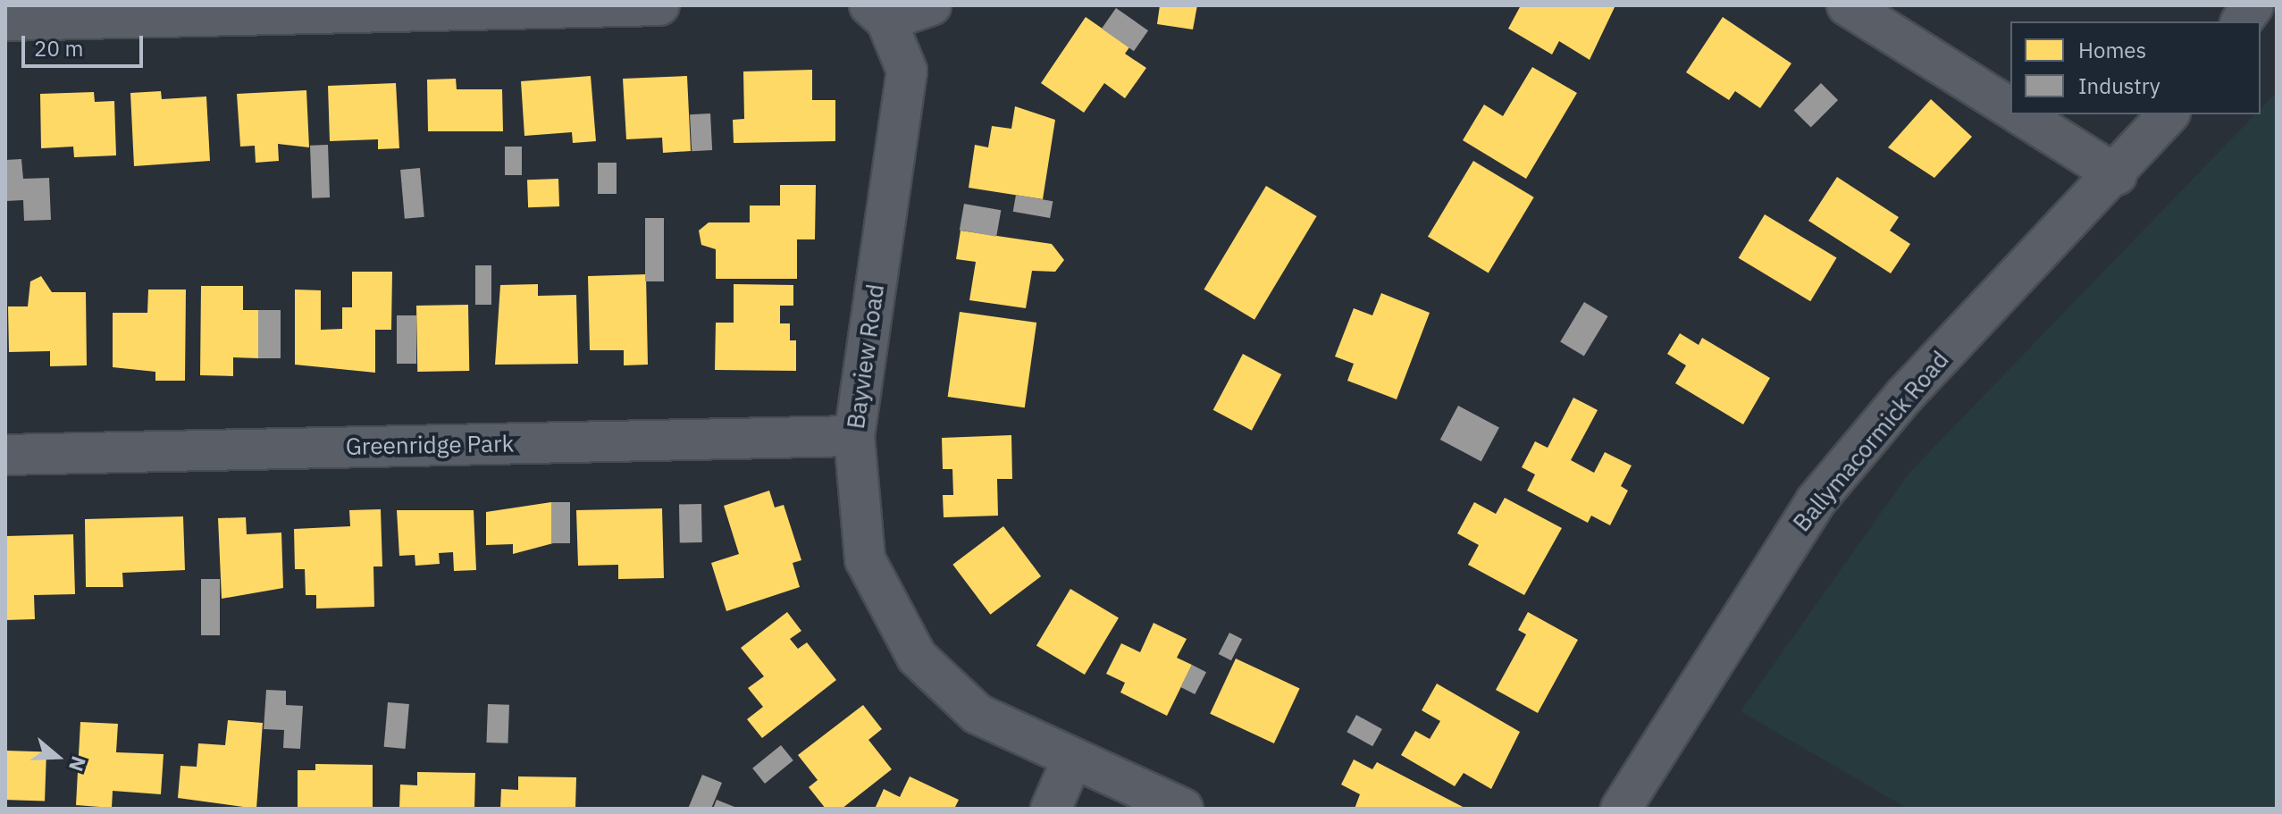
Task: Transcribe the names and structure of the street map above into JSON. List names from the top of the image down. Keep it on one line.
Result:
{"streets":{"street":["Bayview Road","Ballymacormick Road","Greenridge Park"]},"crossings":[["Bayview Road","Greenridge Park"]],"legend":["Homes","Industry"],"scale_bar":"20 m","north":"right"}
